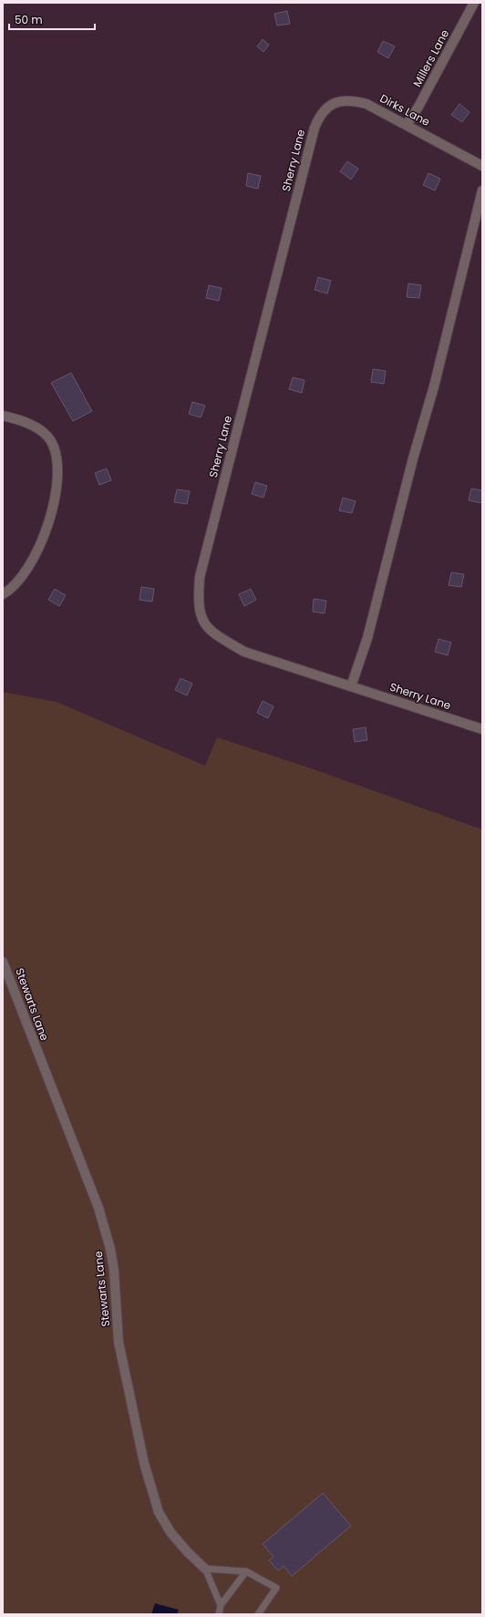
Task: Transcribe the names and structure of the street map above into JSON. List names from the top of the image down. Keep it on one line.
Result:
{"streets":{"street":["Millers Lane","Dirks Lane","Sherry Lane","Stewarts Lane"]},"crossings":[["Millers Lane","Dirks Lane"],["Dirks Lane","Sherry Lane"]],"scale_bar":"50 m"}
